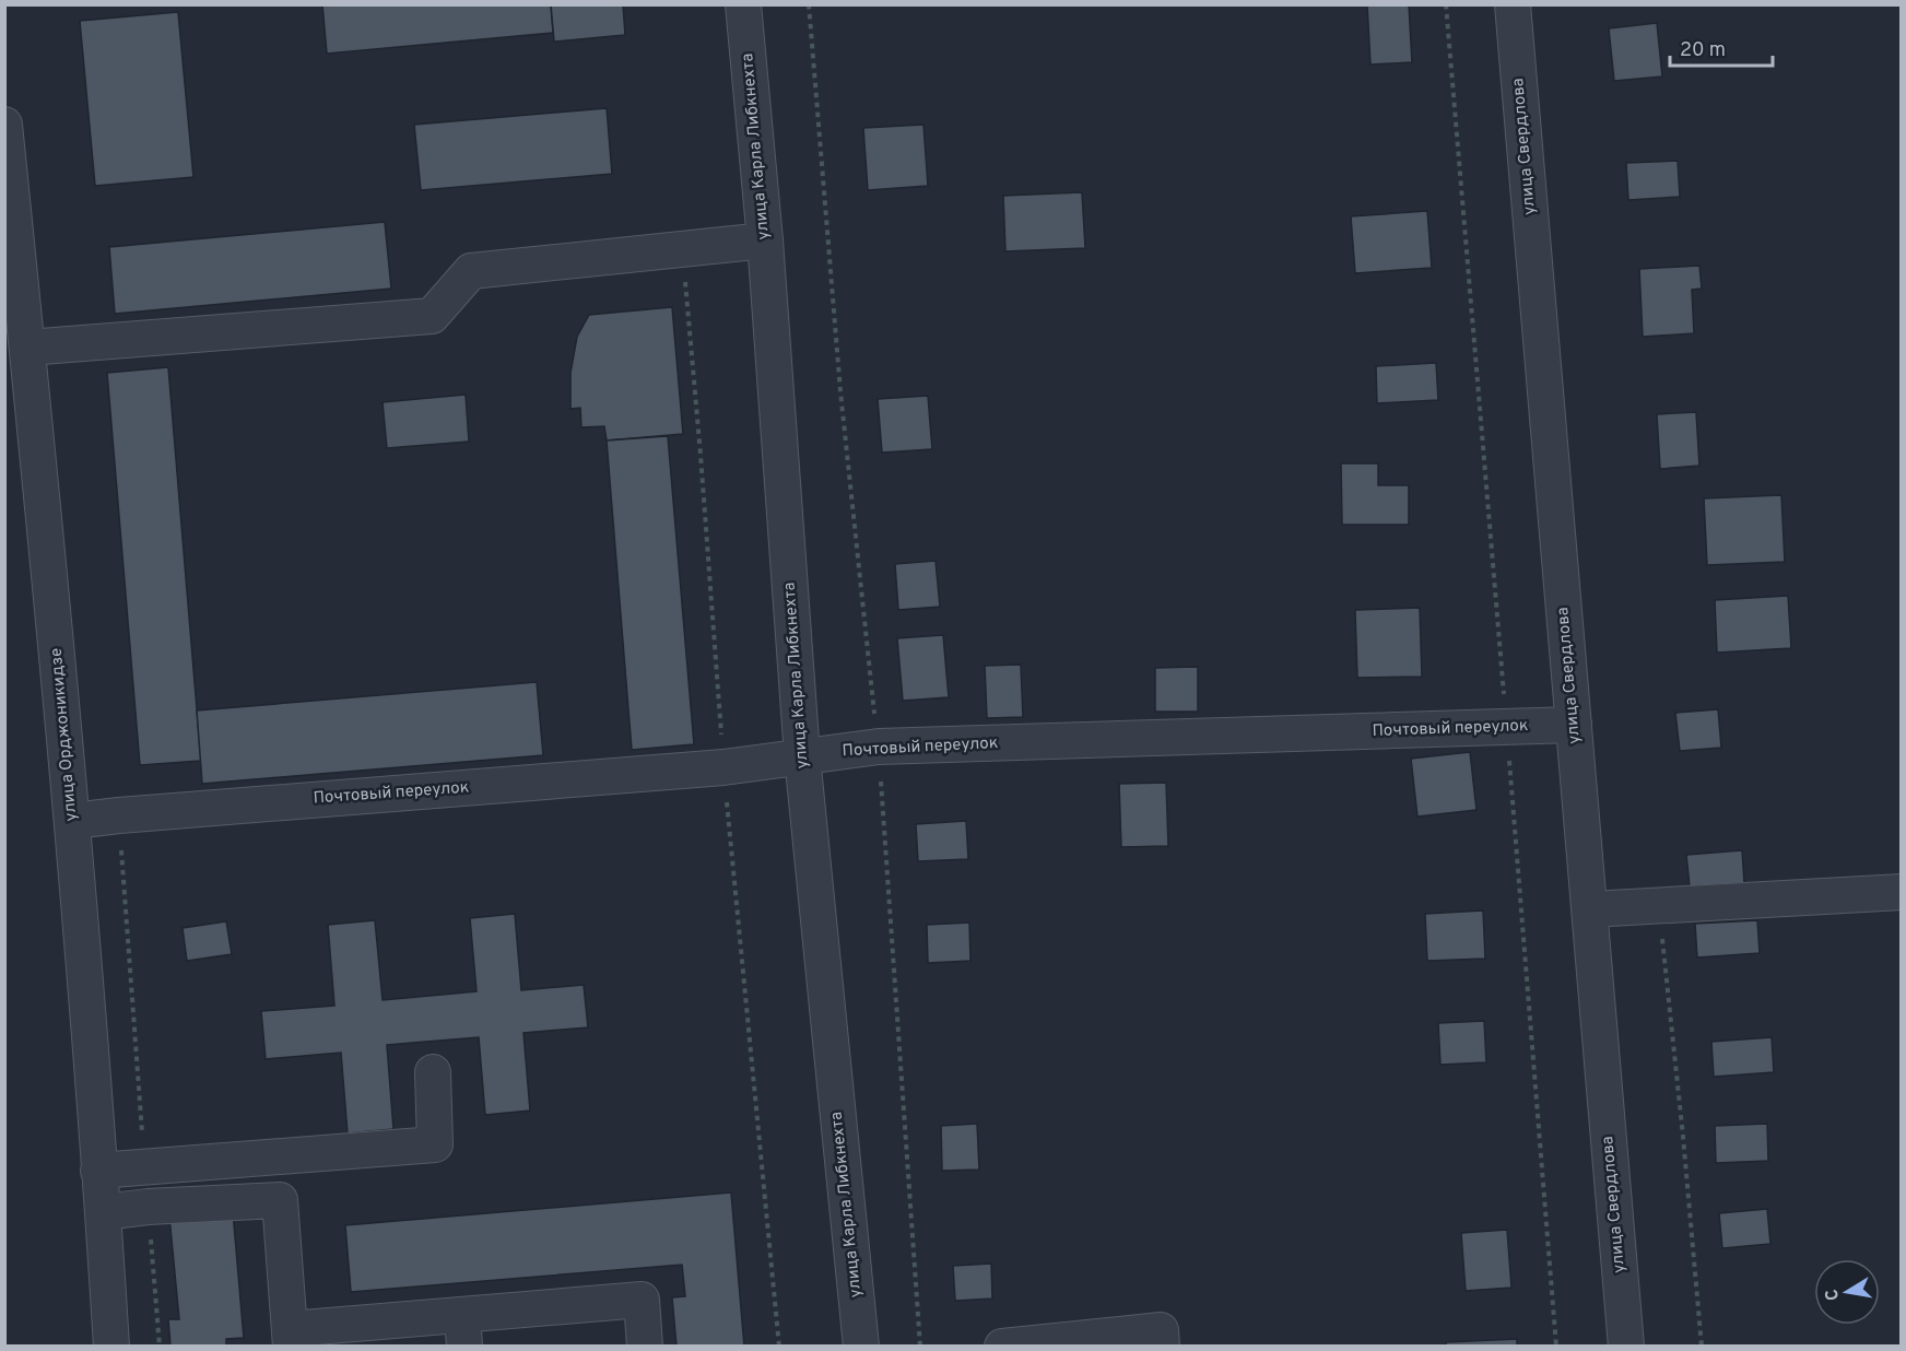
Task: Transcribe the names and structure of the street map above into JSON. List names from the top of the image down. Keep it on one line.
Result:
{"streets":{"street":["улица Карла Либкнехта","улица Свердлова","Почтовый переулок","улица Орджоникидзе"]},"crossings":[["улица Карла Либкнехта","Почтовый переулок"],["улица Свердлова","Почтовый переулок"],["Почтовый переулок","улица Орджоникидзе"]],"scale_bar":"20 m","north":"left"}
